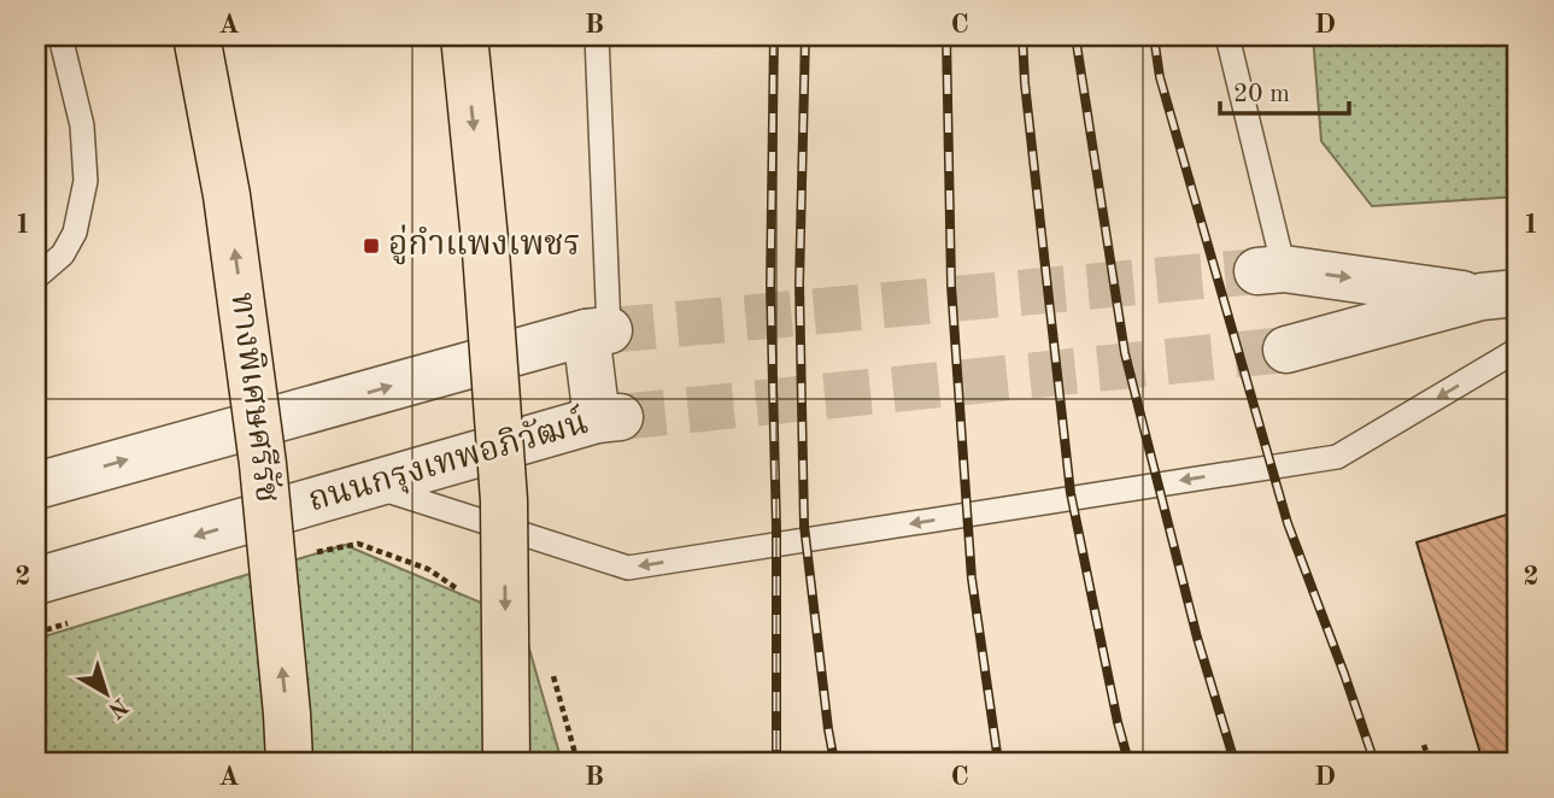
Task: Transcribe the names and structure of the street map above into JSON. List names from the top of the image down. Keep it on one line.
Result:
{"streets":{"highway":["ทางพิเศษศรีรัช"],"street":["ถนนกรุงเทพอภิวัฒน์"]},"places":{"transit":["อู่กำแพงเพชร"]},"scale_bar":"20 m","north":"bottom right","grid":{"columns":["A","B","C","D"],"rows":["1","2"]}}
